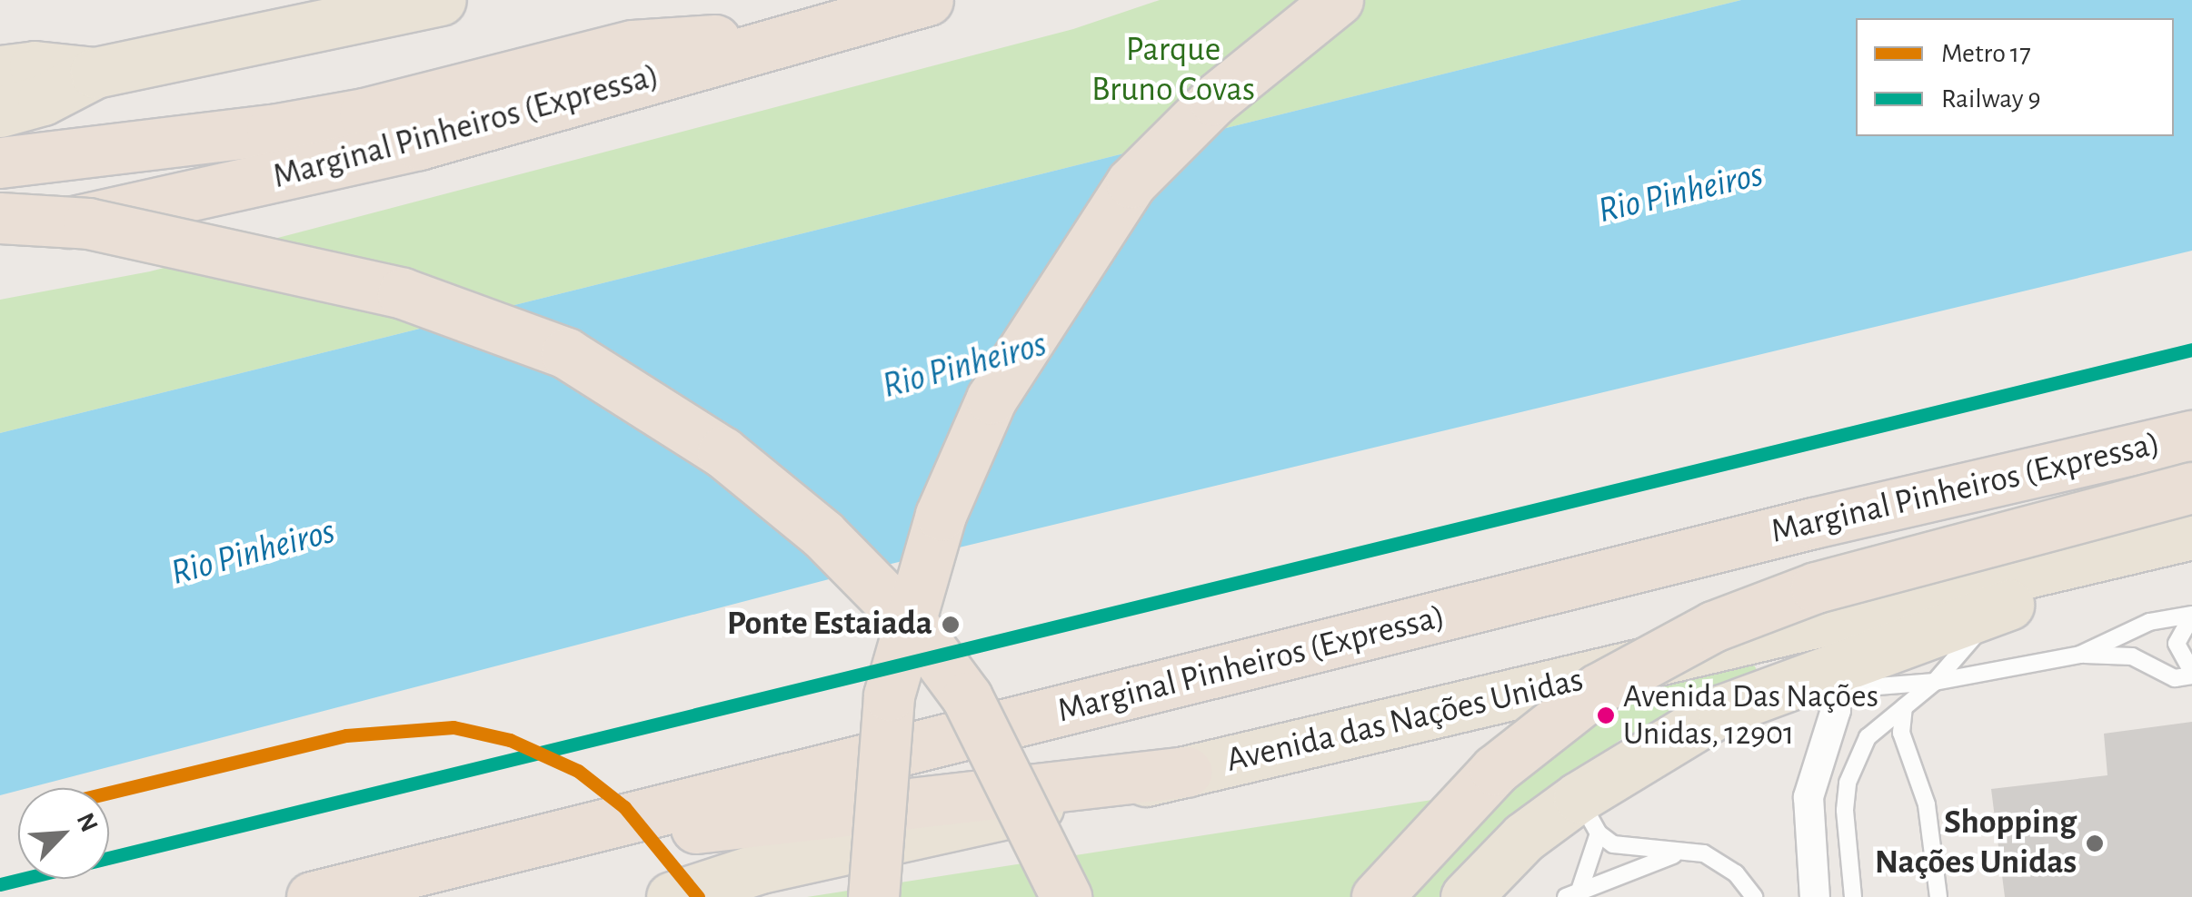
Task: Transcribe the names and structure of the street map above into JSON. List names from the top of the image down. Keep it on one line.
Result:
{"streets":{"highway":["Marginal Pinheiros (Expressa)","Avenida das Nações Unidas"]},"water":["Rio Pinheiros"],"parks":["Parque Bruno Covas"],"places":["Ponte Estaiada","Avenida Das Nações Unidas, 12901","Shopping Nações Unidas"],"lines":["rail line 9","metro line 17"],"legend":["Metro 17","Railway 9"],"north":"top right"}
